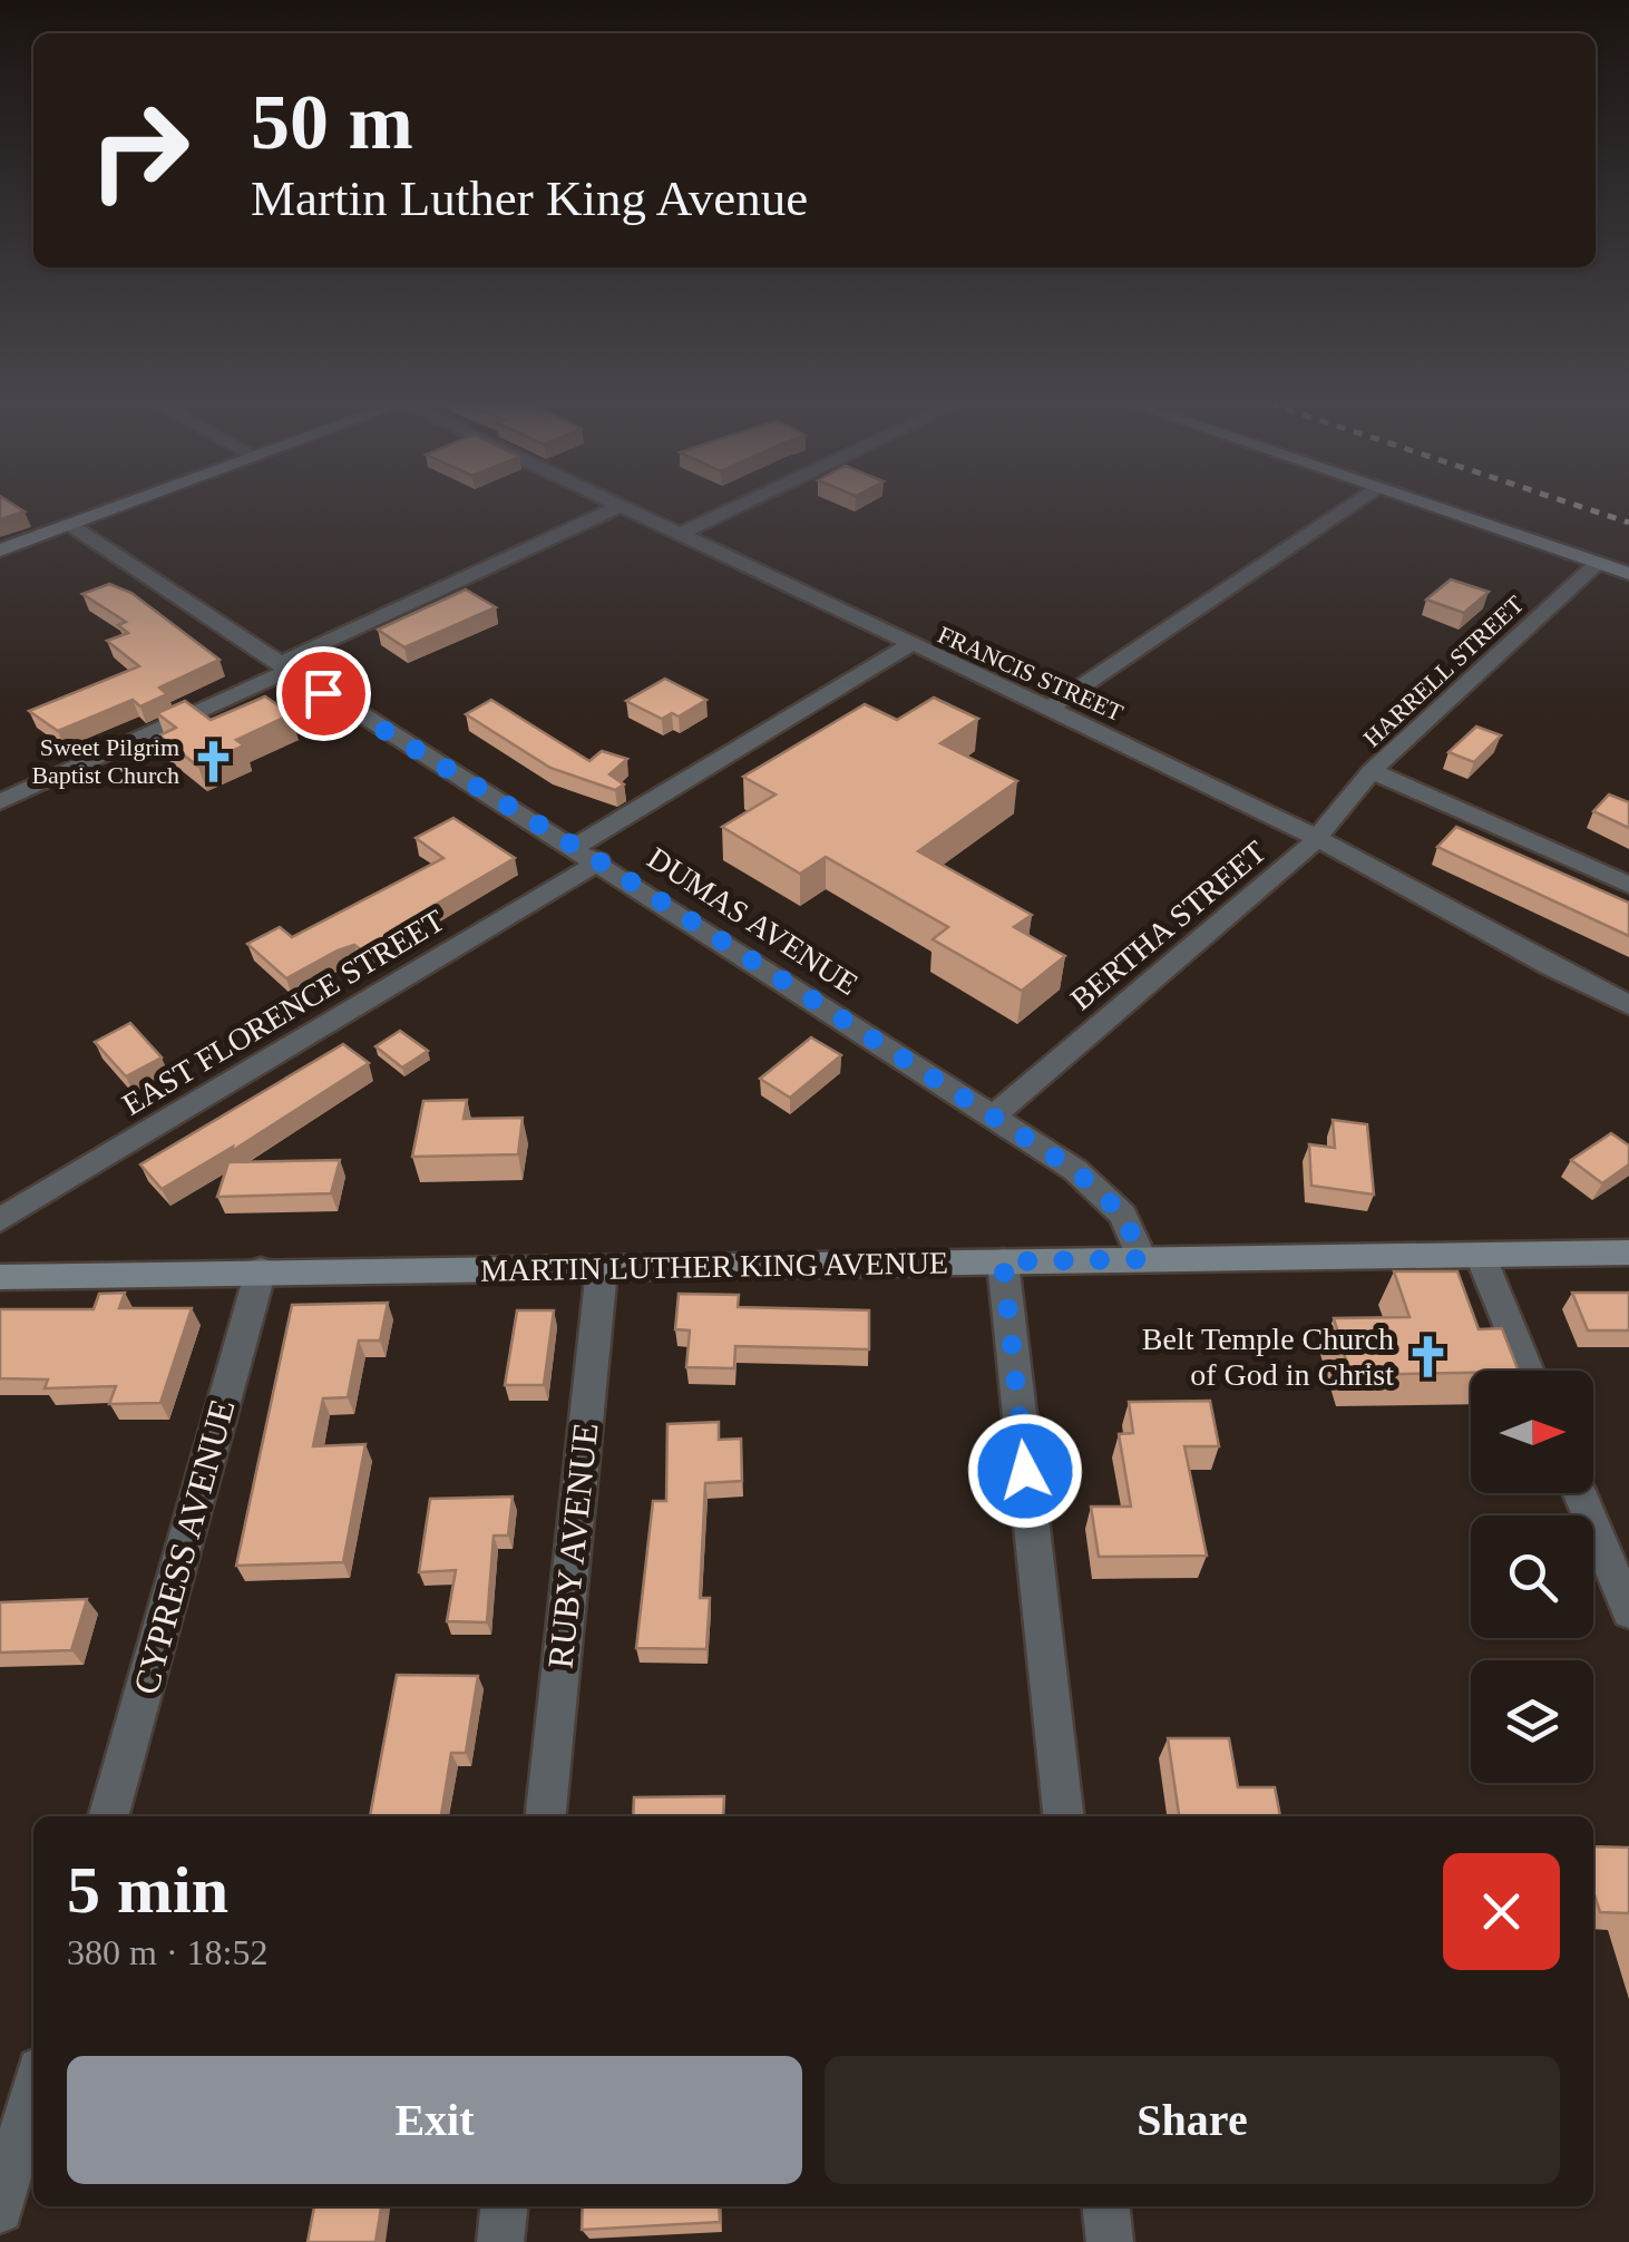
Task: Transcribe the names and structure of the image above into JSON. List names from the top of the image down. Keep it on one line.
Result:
{"streets":{"street":["HARRELL STREET","FRANCIS STREET","DUMAS AVENUE","BERTHA STREET","EAST FLORENCE STREET","MARTIN LUTHER KING AVENUE","RUBY AVENUE","CYPRESS AVENUE"]},"crossings":[["HARRELL STREET","BERTHA STREET"],["FRANCIS STREET","BERTHA STREET"],["DUMAS AVENUE","BERTHA STREET"],["DUMAS AVENUE","EAST FLORENCE STREET"],["DUMAS AVENUE","MARTIN LUTHER KING AVENUE"],["MARTIN LUTHER KING AVENUE","RUBY AVENUE"],["MARTIN LUTHER KING AVENUE","CYPRESS AVENUE"]],"places":{"church":["Sweet Pilgrim Baptist Church","Belt Temple Church of God in Christ"]},"north":"right","page":{"turn":["50 m","Martin Luther King Avenue"],"heading":["5 min","380 m · 18:52"],"buttons":["Exit","Share"]}}
